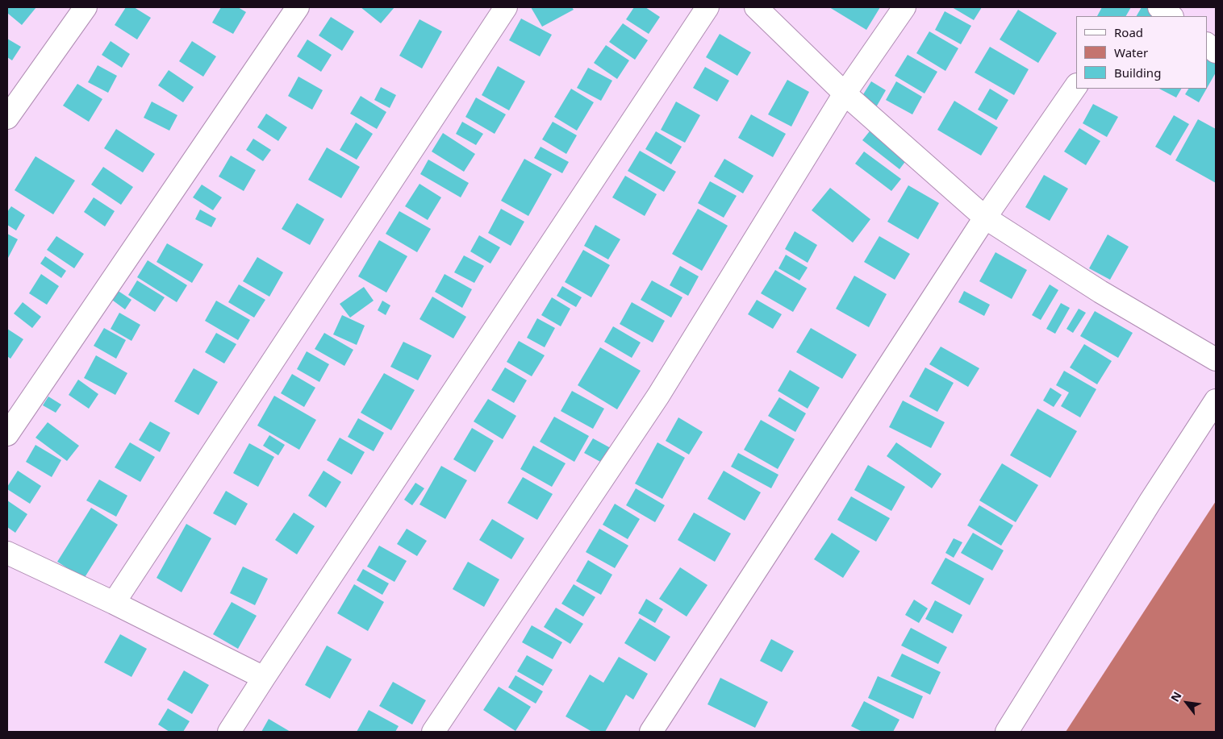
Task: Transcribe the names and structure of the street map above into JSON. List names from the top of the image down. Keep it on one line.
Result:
{"legend":["Road","Water","Building"],"north":"top left"}
